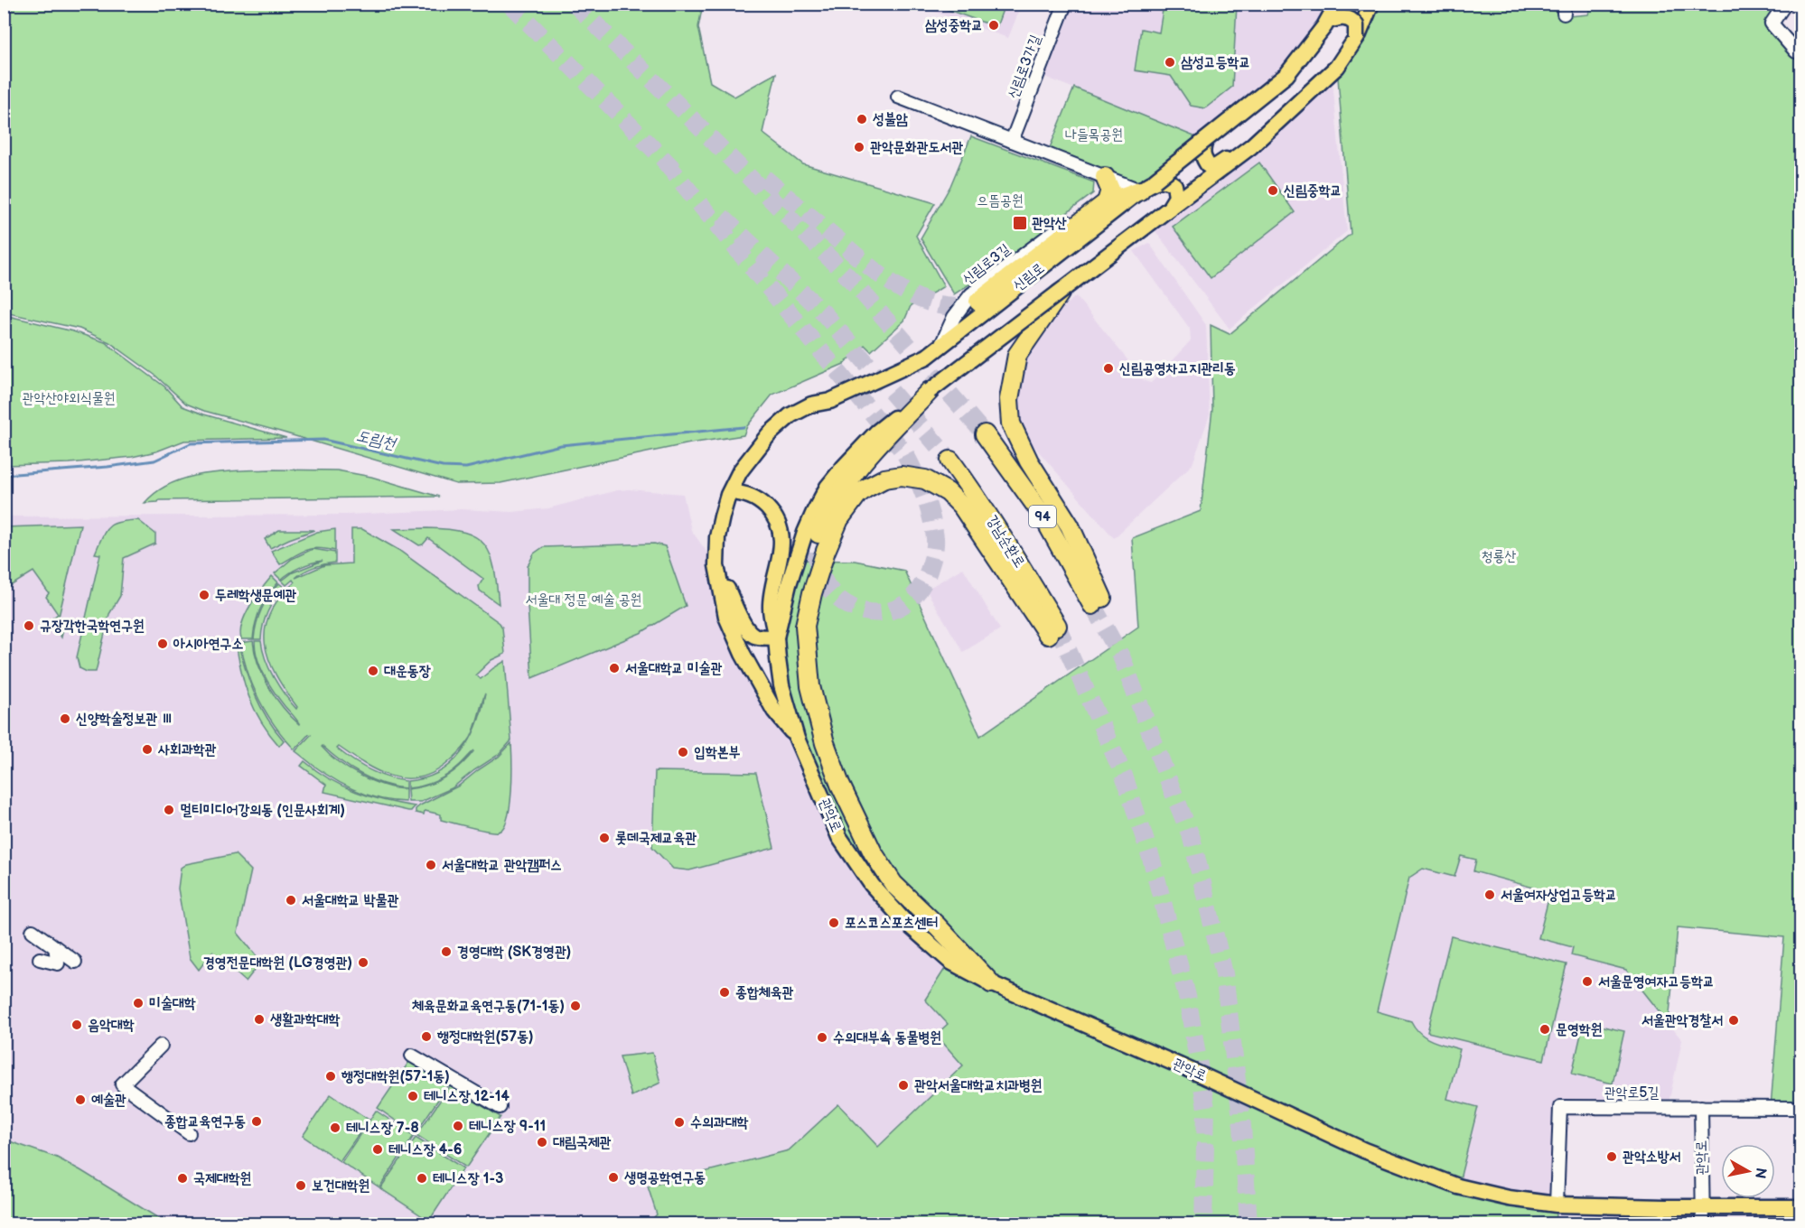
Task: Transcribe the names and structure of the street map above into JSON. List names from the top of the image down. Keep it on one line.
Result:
{"streets":{"highway":["94","강남순환로"],"main road":["신림로","관악로"],"street":["신림로3가길","신림로3길","관악로5길"]},"crossings":[["신림로3길","신림로"],["신림로","94"],["신림로","관악로"],["강남순환로","관악로"],["관악로","관악로5길"]],"water":["도림천"],"parks":["나들목공원","으뜸공원","관악산야외식물원","청룡산","서울대 정문 예술 공원"],"places":{"other":["삼성중학교","삼성고등학교","성불암","관악문화관도서관","신림중학교","신림공영차고지관리동","두레학생문예관","규장각한국학연구원","아시아연구소","서울대학교 미술관","대운동장","신양학술정보관 Ⅲ","사회과학관","입학본부","멀티미디어강의동 (인문사회계)","롯데국제교육관","서울대학교 관악캠퍼스","서울여자상업고등학교","서울대학교 박물관","포스코스포츠센터","경영대학 (SK경영관)","경영전문대학원 (LG경영관)","서울문영여자고등학교","종합체육관","미술대학","체육문화교육연구동(71-1동)","생활과학대학","서울관악경찰서","음악대학","문영학원","행정대학원(57동)","수의대부속 동물병원","행정대학원(57-1동)","관악서울대학교치과병원","테니스장 12-14","예술관","종합교육연구동","수의과대학","테니스장 9-11","테니스장 7-8","대림국제관","테니스장 4-6","관악소방서","생명공학연구동","국제대학원","테니스장 1-3","보건대학원"],"transit":["관악산"]},"north":"right"}
